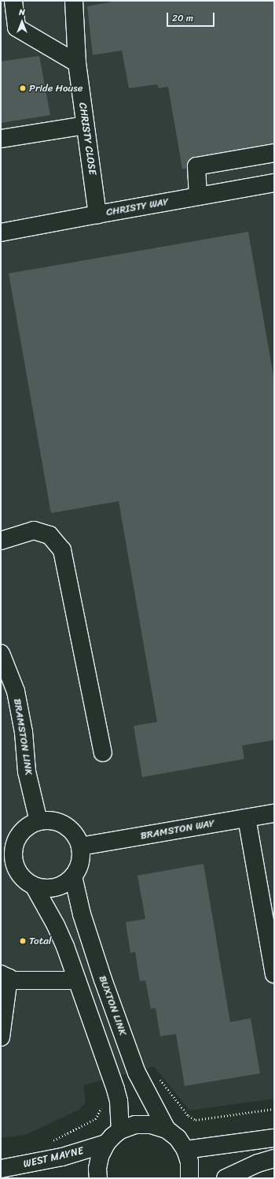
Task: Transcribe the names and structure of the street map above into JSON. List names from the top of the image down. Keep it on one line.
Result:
{"streets":{"street":["CHRISTY CLOSE","CHRISTY WAY","BRAMSTON LINK","BRAMSTON WAY","BUXTON LINK","WEST MAYNE"]},"crossings":[["CHRISTY CLOSE","CHRISTY WAY"],["BRAMSTON LINK","BRAMSTON WAY"],["BRAMSTON LINK","BUXTON LINK"],["BRAMSTON WAY","BUXTON LINK"]],"places":["Pride House","Total"],"scale_bar":"20 m","north":"top"}
